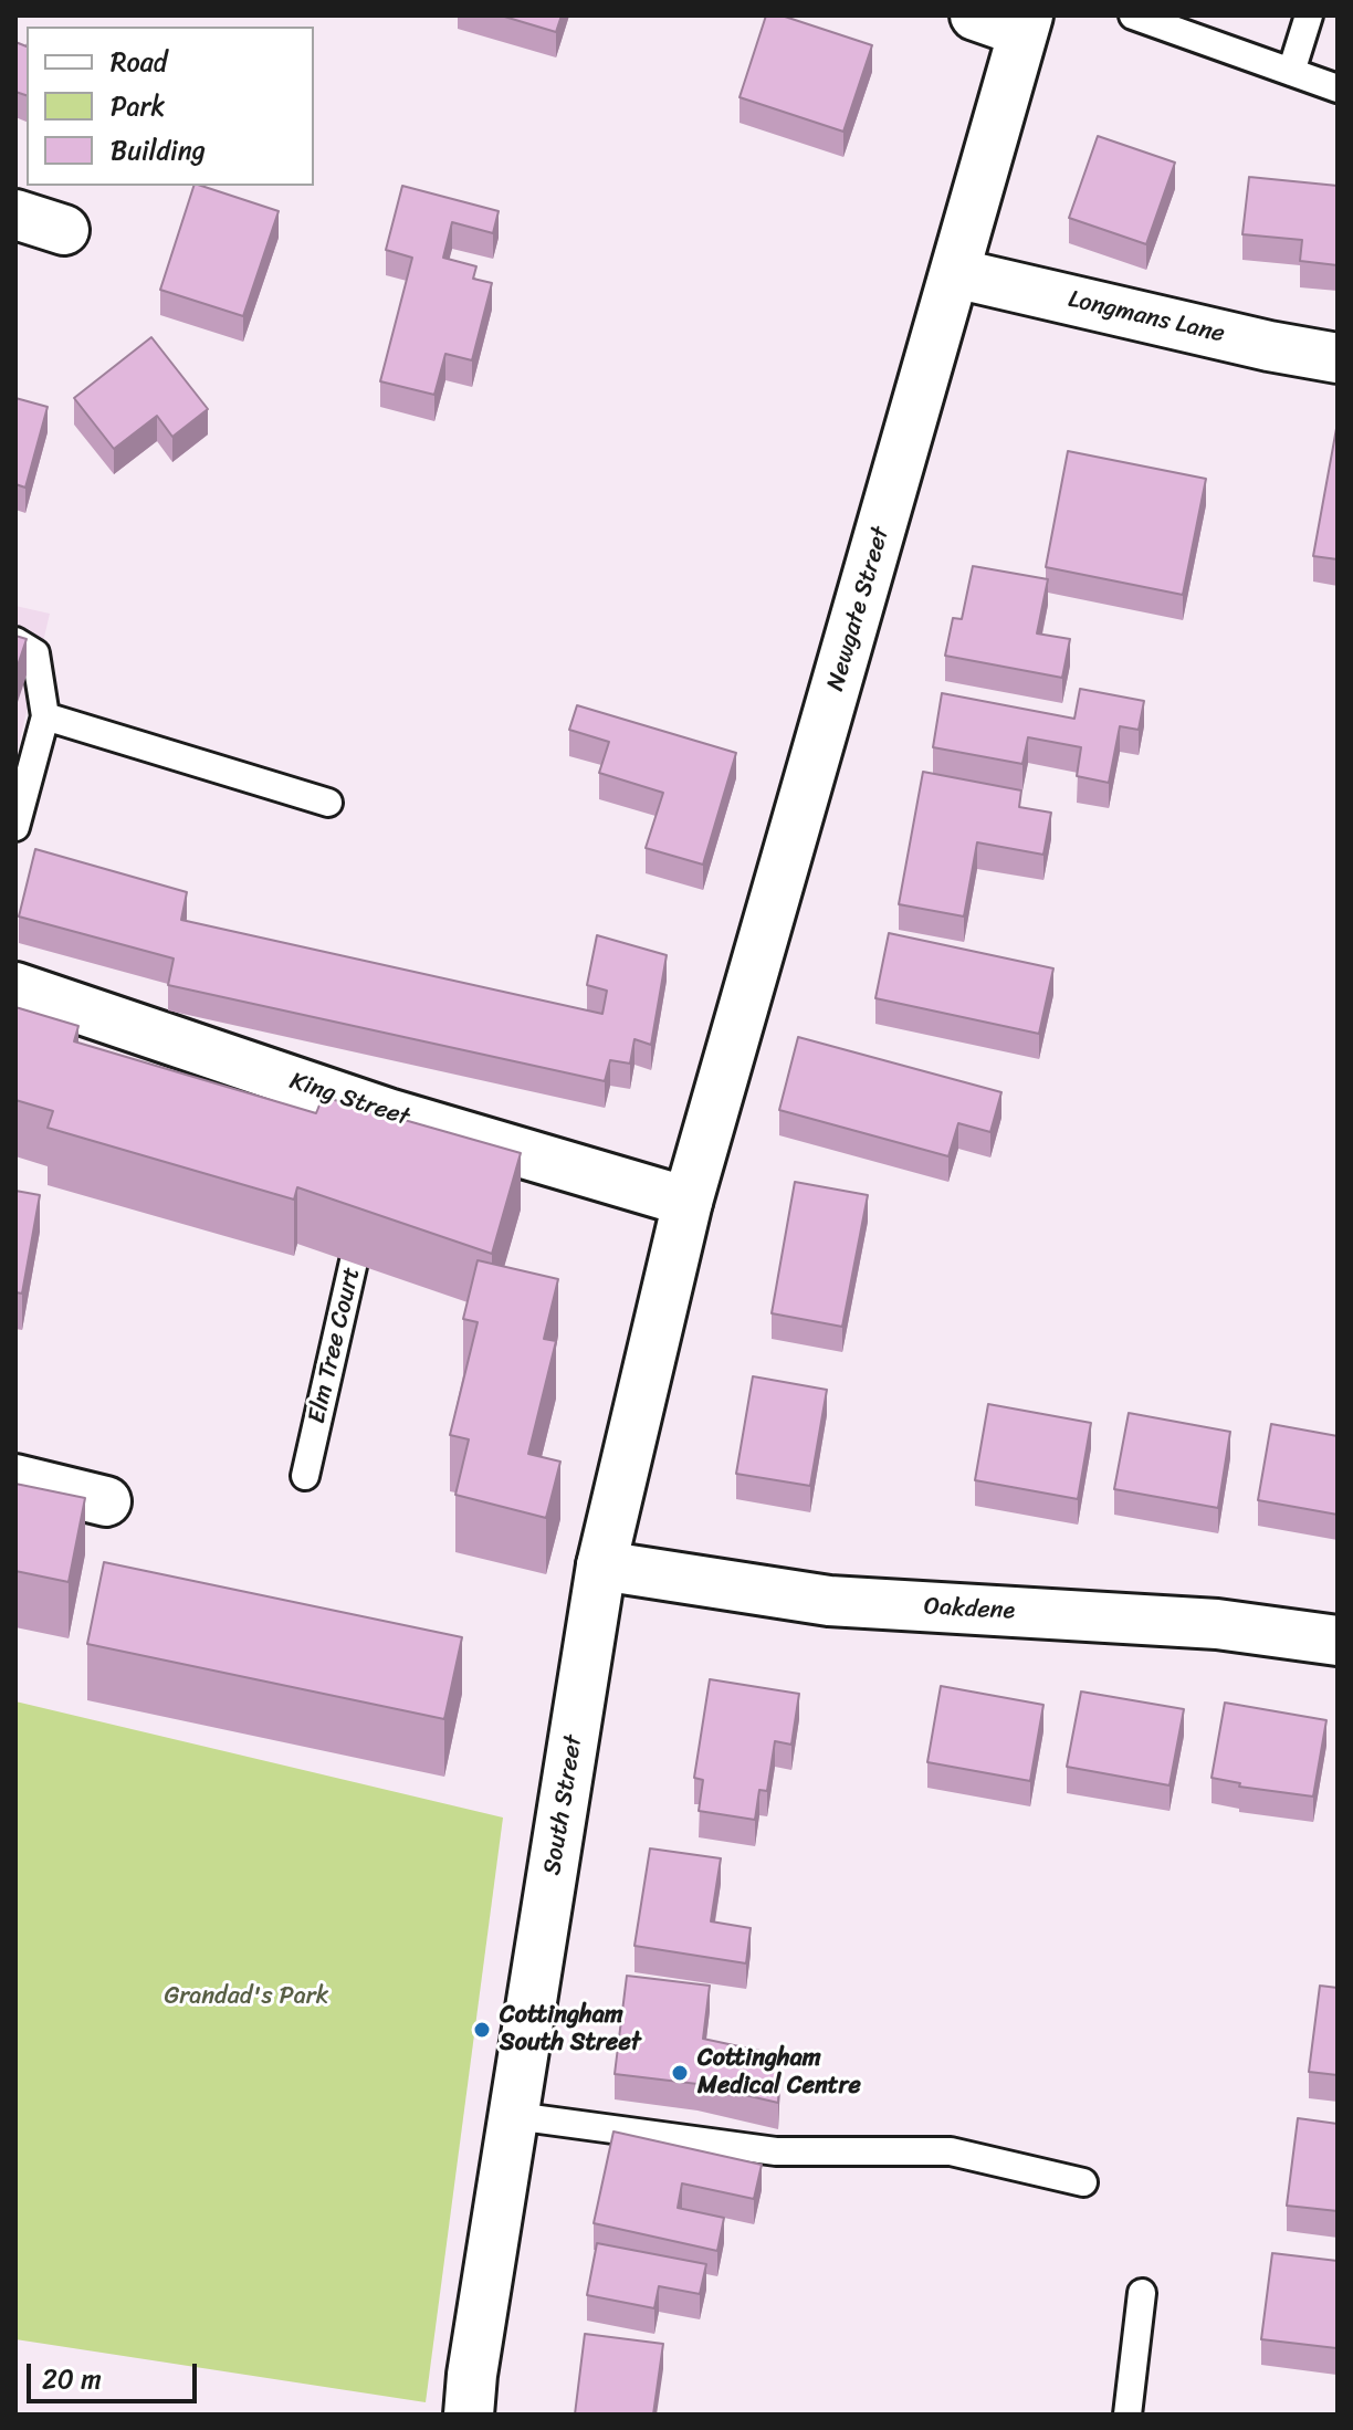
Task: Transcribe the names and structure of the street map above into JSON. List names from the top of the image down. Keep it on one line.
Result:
{"streets":{"main road":["Longmans Lane","Newgate Street","King Street","Oakdene","South Street"],"lane":["Elm Tree Court"]},"crossings":[["Longmans Lane","Newgate Street"],["Newgate Street","King Street"],["Newgate Street","South Street"],["King Street","South Street"],["Oakdene","South Street"]],"parks":["Grandad's Park"],"places":["Cottingham South Street","Cottingham Medical Centre"],"legend":["Road","Park","Building"],"scale_bar":"20 m"}
